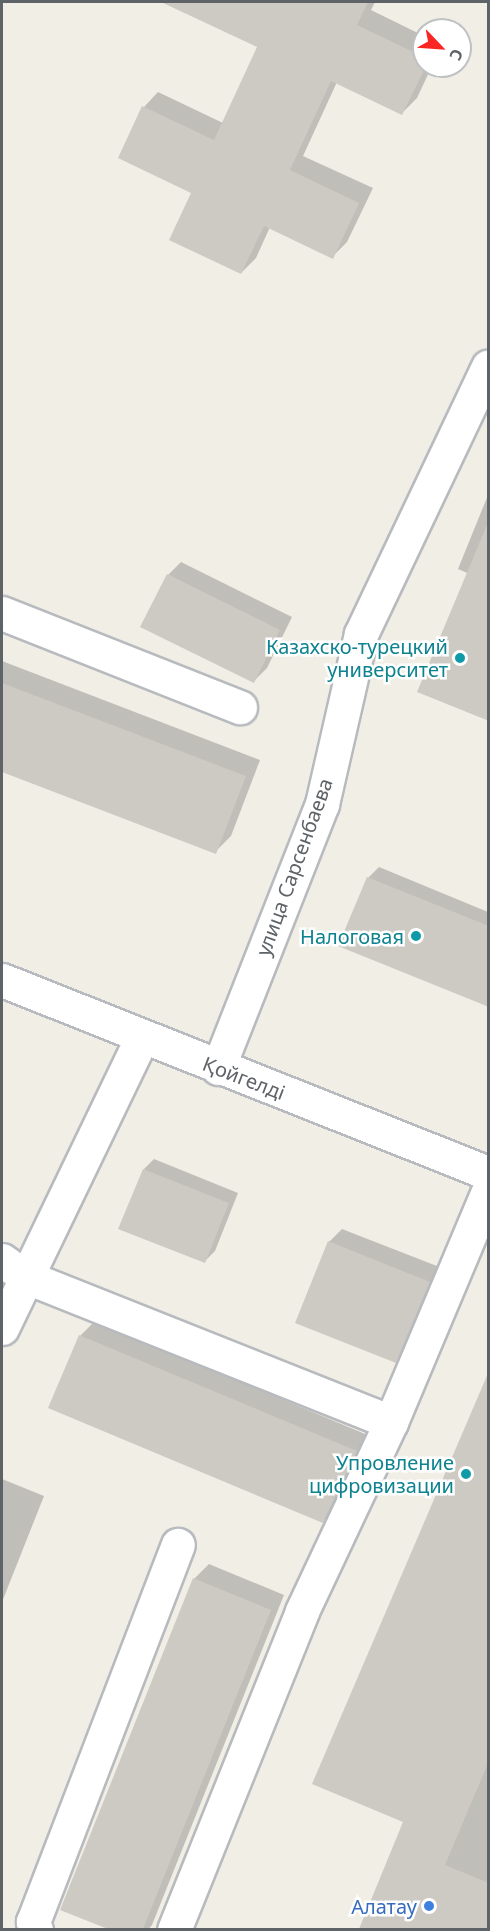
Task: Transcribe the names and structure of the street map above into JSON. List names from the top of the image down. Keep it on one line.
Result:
{"streets":{"street":["улица Сарсенбаева","Қойгелді"]},"crossings":[["улица Сарсенбаева","Қойгелді"]],"places":["Казахско-турецкий университет","Налоговая","Упровление цифровизации","Алатау"],"north":"bottom right"}
